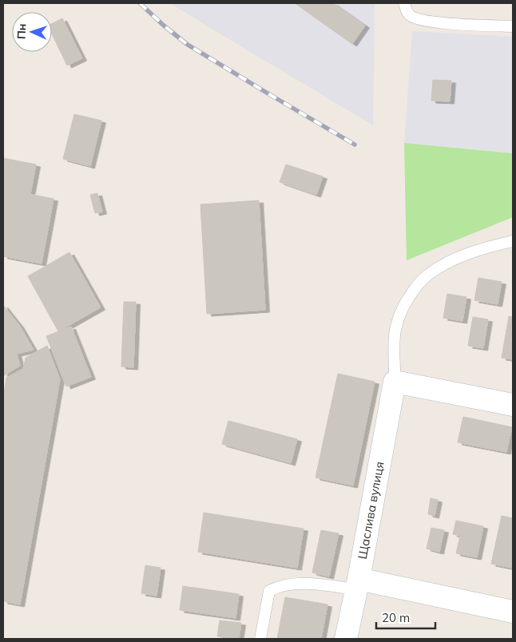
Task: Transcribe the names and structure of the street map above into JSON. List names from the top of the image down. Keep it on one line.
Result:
{"streets":{"street":["Щаслива вулиця"]},"scale_bar":"20 m","north":"left"}
